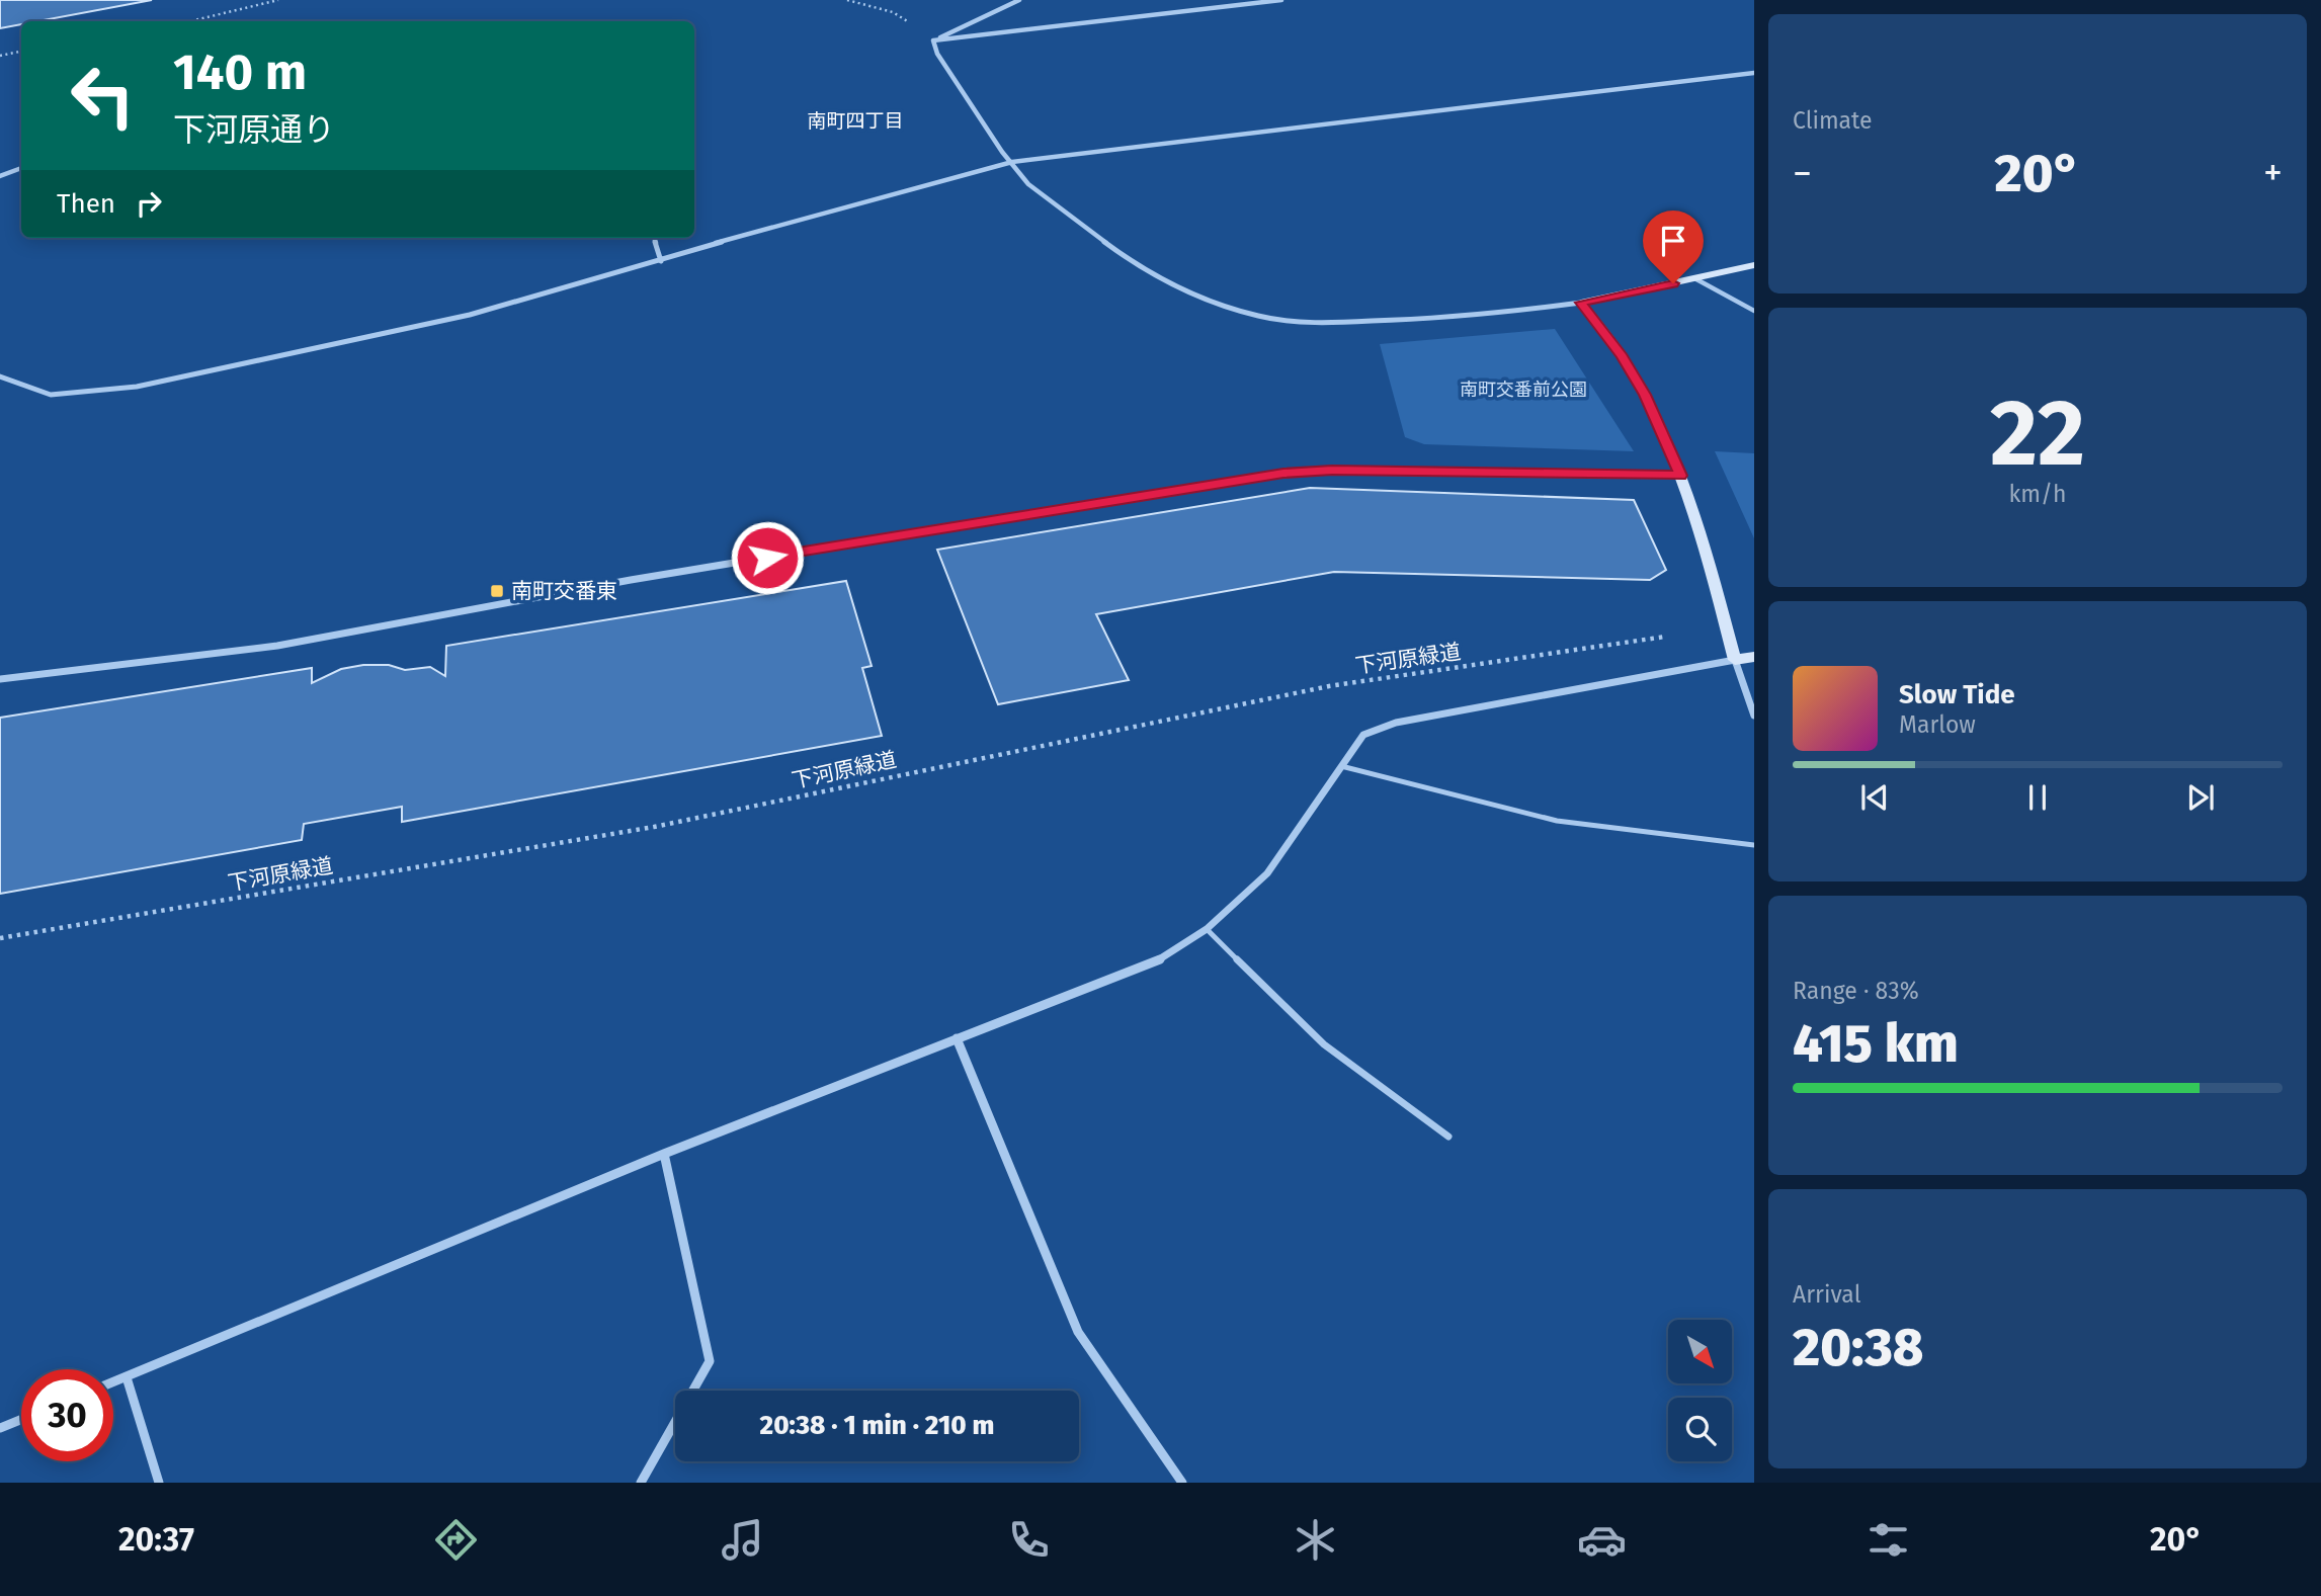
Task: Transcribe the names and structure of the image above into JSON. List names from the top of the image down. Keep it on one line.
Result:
{"streets":{"path":["下河原緑道"]},"districts":["南町四丁目"],"parks":["南町交番前公園"],"places":{"transit":["南町交番東"]},"north":"bottom right","page":{"tile":["Climate",["22","km/h"],["Range · 83%","415 km"],["Arrival","20:38"]],"turn":["140 m","下河原通り"],"heat":["−","20°","+"],"then":"Then","song":["Slow Tide","Marlow"],"limit":"30","trip":"20:38 · 1 min · 210 m","tabs":["20:37","20°"]}}
